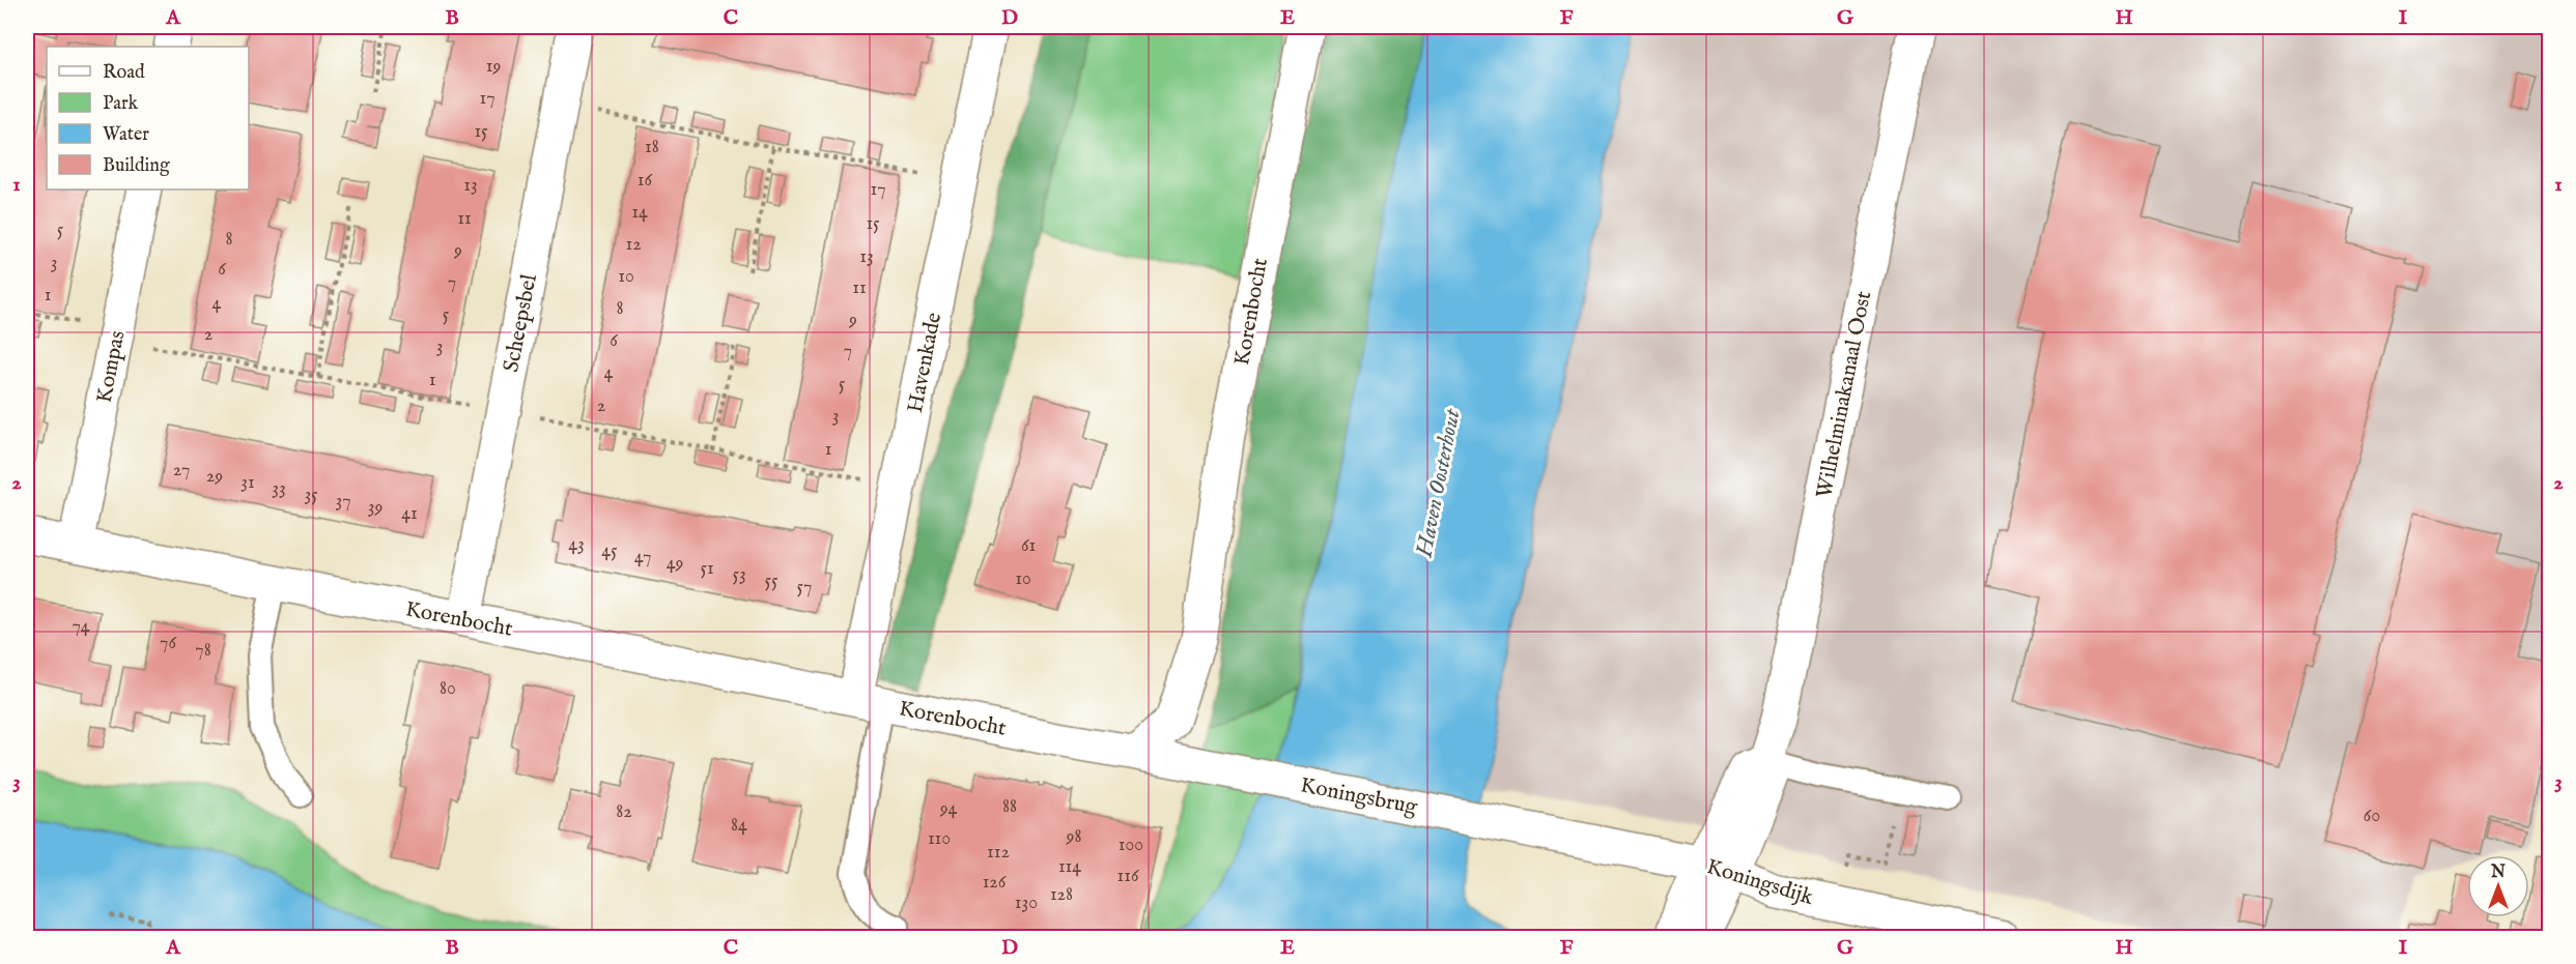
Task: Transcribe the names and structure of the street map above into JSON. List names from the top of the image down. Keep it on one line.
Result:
{"streets":{"street":["Korenbocht","Scheepsbel","Havenkade","Kompas","Wilhelminakanaal Oost","Koningsbrug","Koningsdijk"]},"crossings":[["Korenbocht","Scheepsbel"],["Korenbocht","Havenkade"],["Korenbocht","Kompas"],["Korenbocht","Koningsbrug"],["Wilhelminakanaal Oost","Koningsdijk"],["Koningsbrug","Koningsdijk"]],"water":["Haven Oosterhout"],"house_numbers":["19","17","15","18","16","13","17","14","11","15","5","8","12","9","13","3","6","10","7","11","1","4","8","5","9","2","6","3","7","4","1","5","2","3","1","27","29","31","33","35","37","39","41","43","61","45","47","49","51","53","10","55","57","74","76","78","80","88","94","82","60","84","98","110","100","112","114","116","126","128","130"],"legend":["Road","Park","Water","Building"],"north":"top","grid":{"columns":["A","B","C","D","E","F","G","H","I"],"rows":["1","2","3"]}}
